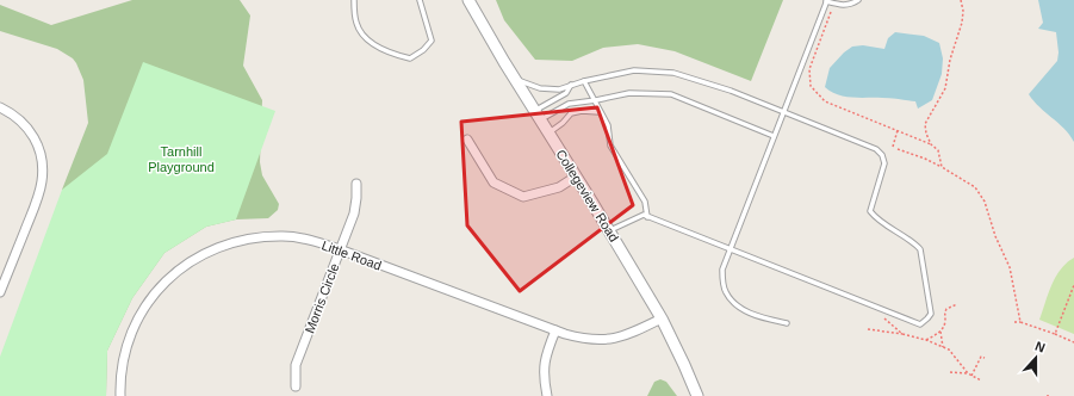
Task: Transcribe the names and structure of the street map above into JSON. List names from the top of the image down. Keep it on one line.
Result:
{"streets":{"street":["Collegeview Road","Little Road","Morris Circle"]},"crossings":[["Collegeview Road","Little Road"],["Little Road","Morris Circle"]],"parks":["Tarnhill Playground"],"north":"top"}
